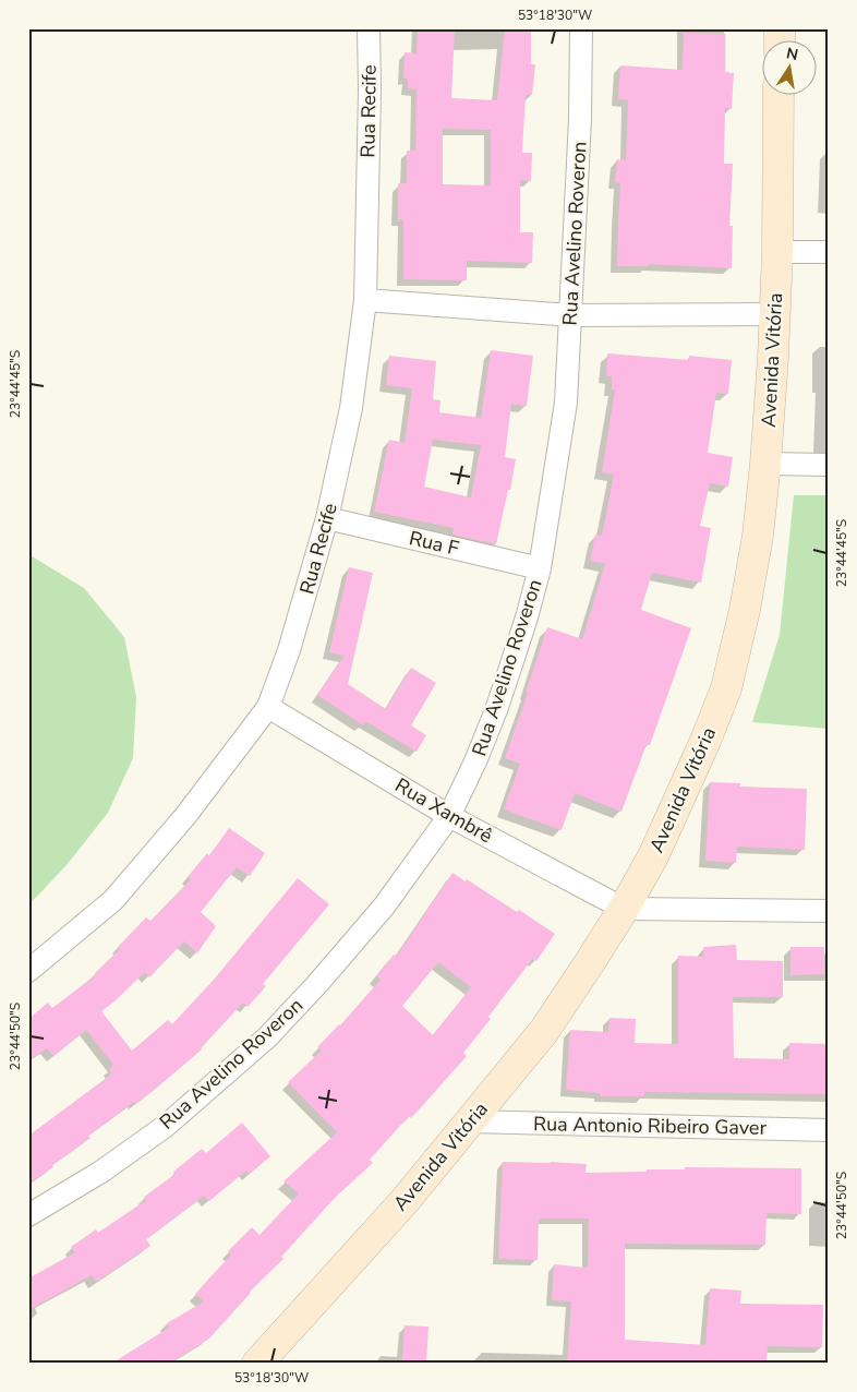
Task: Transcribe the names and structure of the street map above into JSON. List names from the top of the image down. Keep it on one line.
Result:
{"streets":{"street":["Rua Recife","Rua Avelino Roveron","Avenida Vitória","Rua F","Rua Xambrê","Rua Antonio Ribeiro Gaver"]},"crossings":[["Rua Recife","Rua F"],["Rua Recife","Rua Xambrê"],["Rua Avelino Roveron","Rua F"],["Rua Avelino Roveron","Rua Xambrê"],["Avenida Vitória","Rua Xambrê"],["Avenida Vitória","Rua Antonio Ribeiro Gaver"]],"north":"top","coordinates":["53°18'30\"W","23°44'45\"S","23°44'50\"S"]}
